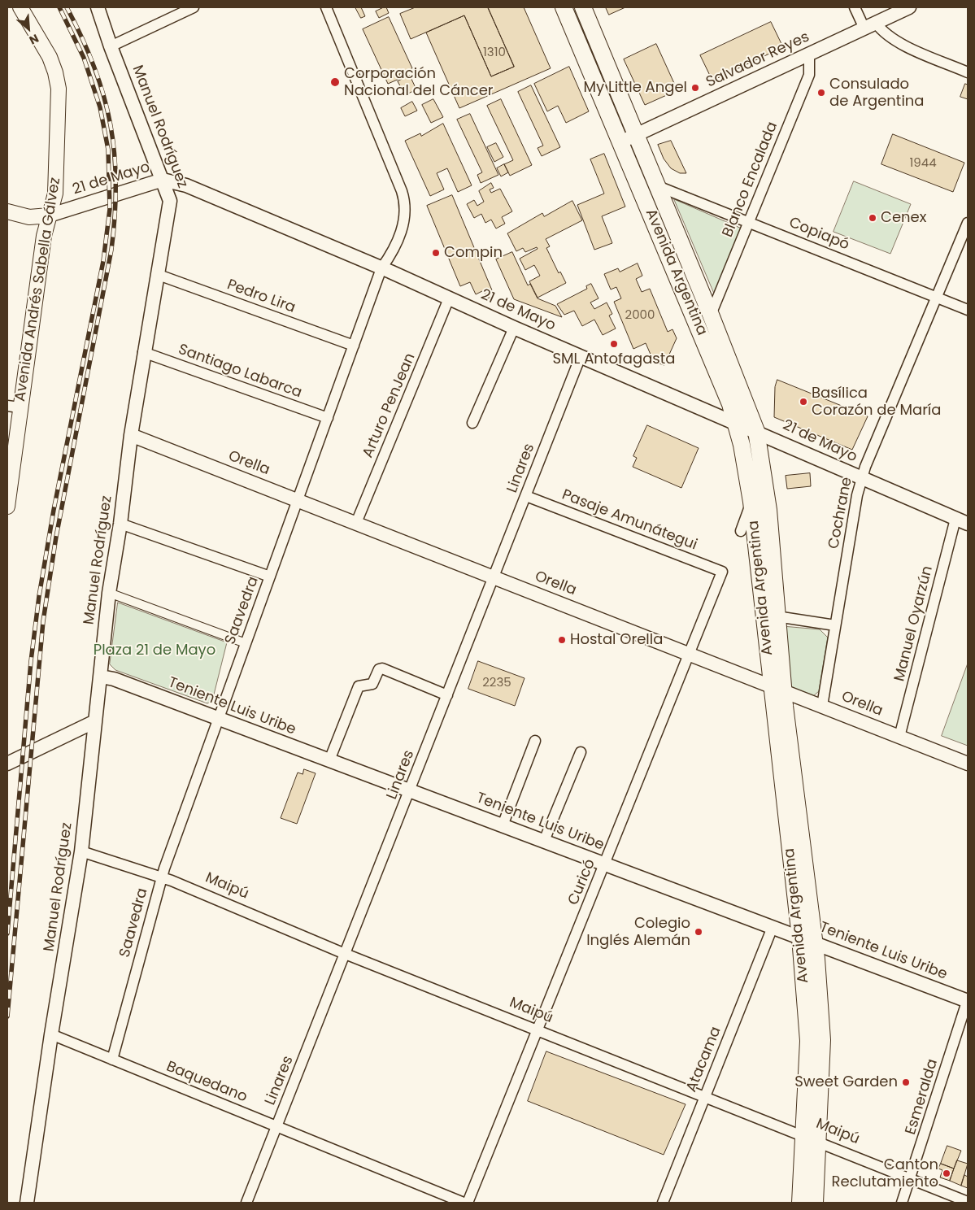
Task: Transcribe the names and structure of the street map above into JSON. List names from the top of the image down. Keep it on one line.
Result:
{"streets":{"main road":["Avenida Argentina","Avenida Andrés Sabella Gálvez"],"street":["Salvador Reyes","Manuel Rodríguez","21 de Mayo","Blanco Encalada","Copiapó","Pedro Lira","Santiago Labarca","Arturo PenJean","Orella","Linares","Cochrane","Pasaje Amunátegui","Saavedra","Manuel Oyarzún","Teniente Luis Uribe","Curicó","Maipú","Atacama","Baquedano","Esmeralda"]},"crossings":[["Salvador Reyes","Blanco Encalada"],["Salvador Reyes","Avenida Argentina"],["Manuel Rodríguez","21 de Mayo"],["Manuel Rodríguez","Pedro Lira"],["Manuel Rodríguez","Santiago Labarca"],["Manuel Rodríguez","Orella"],["Manuel Rodríguez","Teniente Luis Uribe"],["Manuel Rodríguez","Maipú"],["Manuel Rodríguez","Baquedano"],["21 de Mayo","Avenida Argentina"],["21 de Mayo","Avenida Andrés Sabella Gálvez"],["21 de Mayo","Arturo PenJean"],["21 de Mayo","Linares"],["21 de Mayo","Cochrane"],["21 de Mayo","Saavedra"],["21 de Mayo","Manuel Oyarzún"],["Blanco Encalada","Copiapó"],["Blanco Encalada","Avenida Argentina"],["Copiapó","Avenida Argentina"],["Copiapó","Cochrane"],["Avenida Argentina","Orella"],["Avenida Argentina","Teniente Luis Uribe"],["Avenida Argentina","Maipú"],["Pedro Lira","Saavedra"],["Santiago Labarca","Saavedra"],["Arturo PenJean","Orella"],["Orella","Linares"],["Orella","Cochrane"],["Orella","Saavedra"],["Orella","Manuel Oyarzún"],["Orella","Curicó"],["Linares","Pasaje Amunátegui"],["Linares","Teniente Luis Uribe"],["Linares","Maipú"],["Linares","Baquedano"],["Pasaje Amunátegui","Curicó"],["Saavedra","Teniente Luis Uribe"],["Saavedra","Maipú"],["Saavedra","Baquedano"],["Teniente Luis Uribe","Curicó"],["Teniente Luis Uribe","Atacama"],["Teniente Luis Uribe","Esmeralda"],["Curicó","Maipú"],["Maipú","Atacama"],["Maipú","Esmeralda"]],"parks":["Plaza 21 de Mayo"],"places":["Corporación Nacional del Cáncer","My Little Angel","Consulado de Argentina","Cenex","Compin","SML Antofagasta","Basílica Corazón de María","Hostal Orella","Colegio Inglés Alemán","Sweet Garden","Canton Reclutamiento"],"house_numbers":["1310","1944","2000","2235"],"north":"bottom right"}
